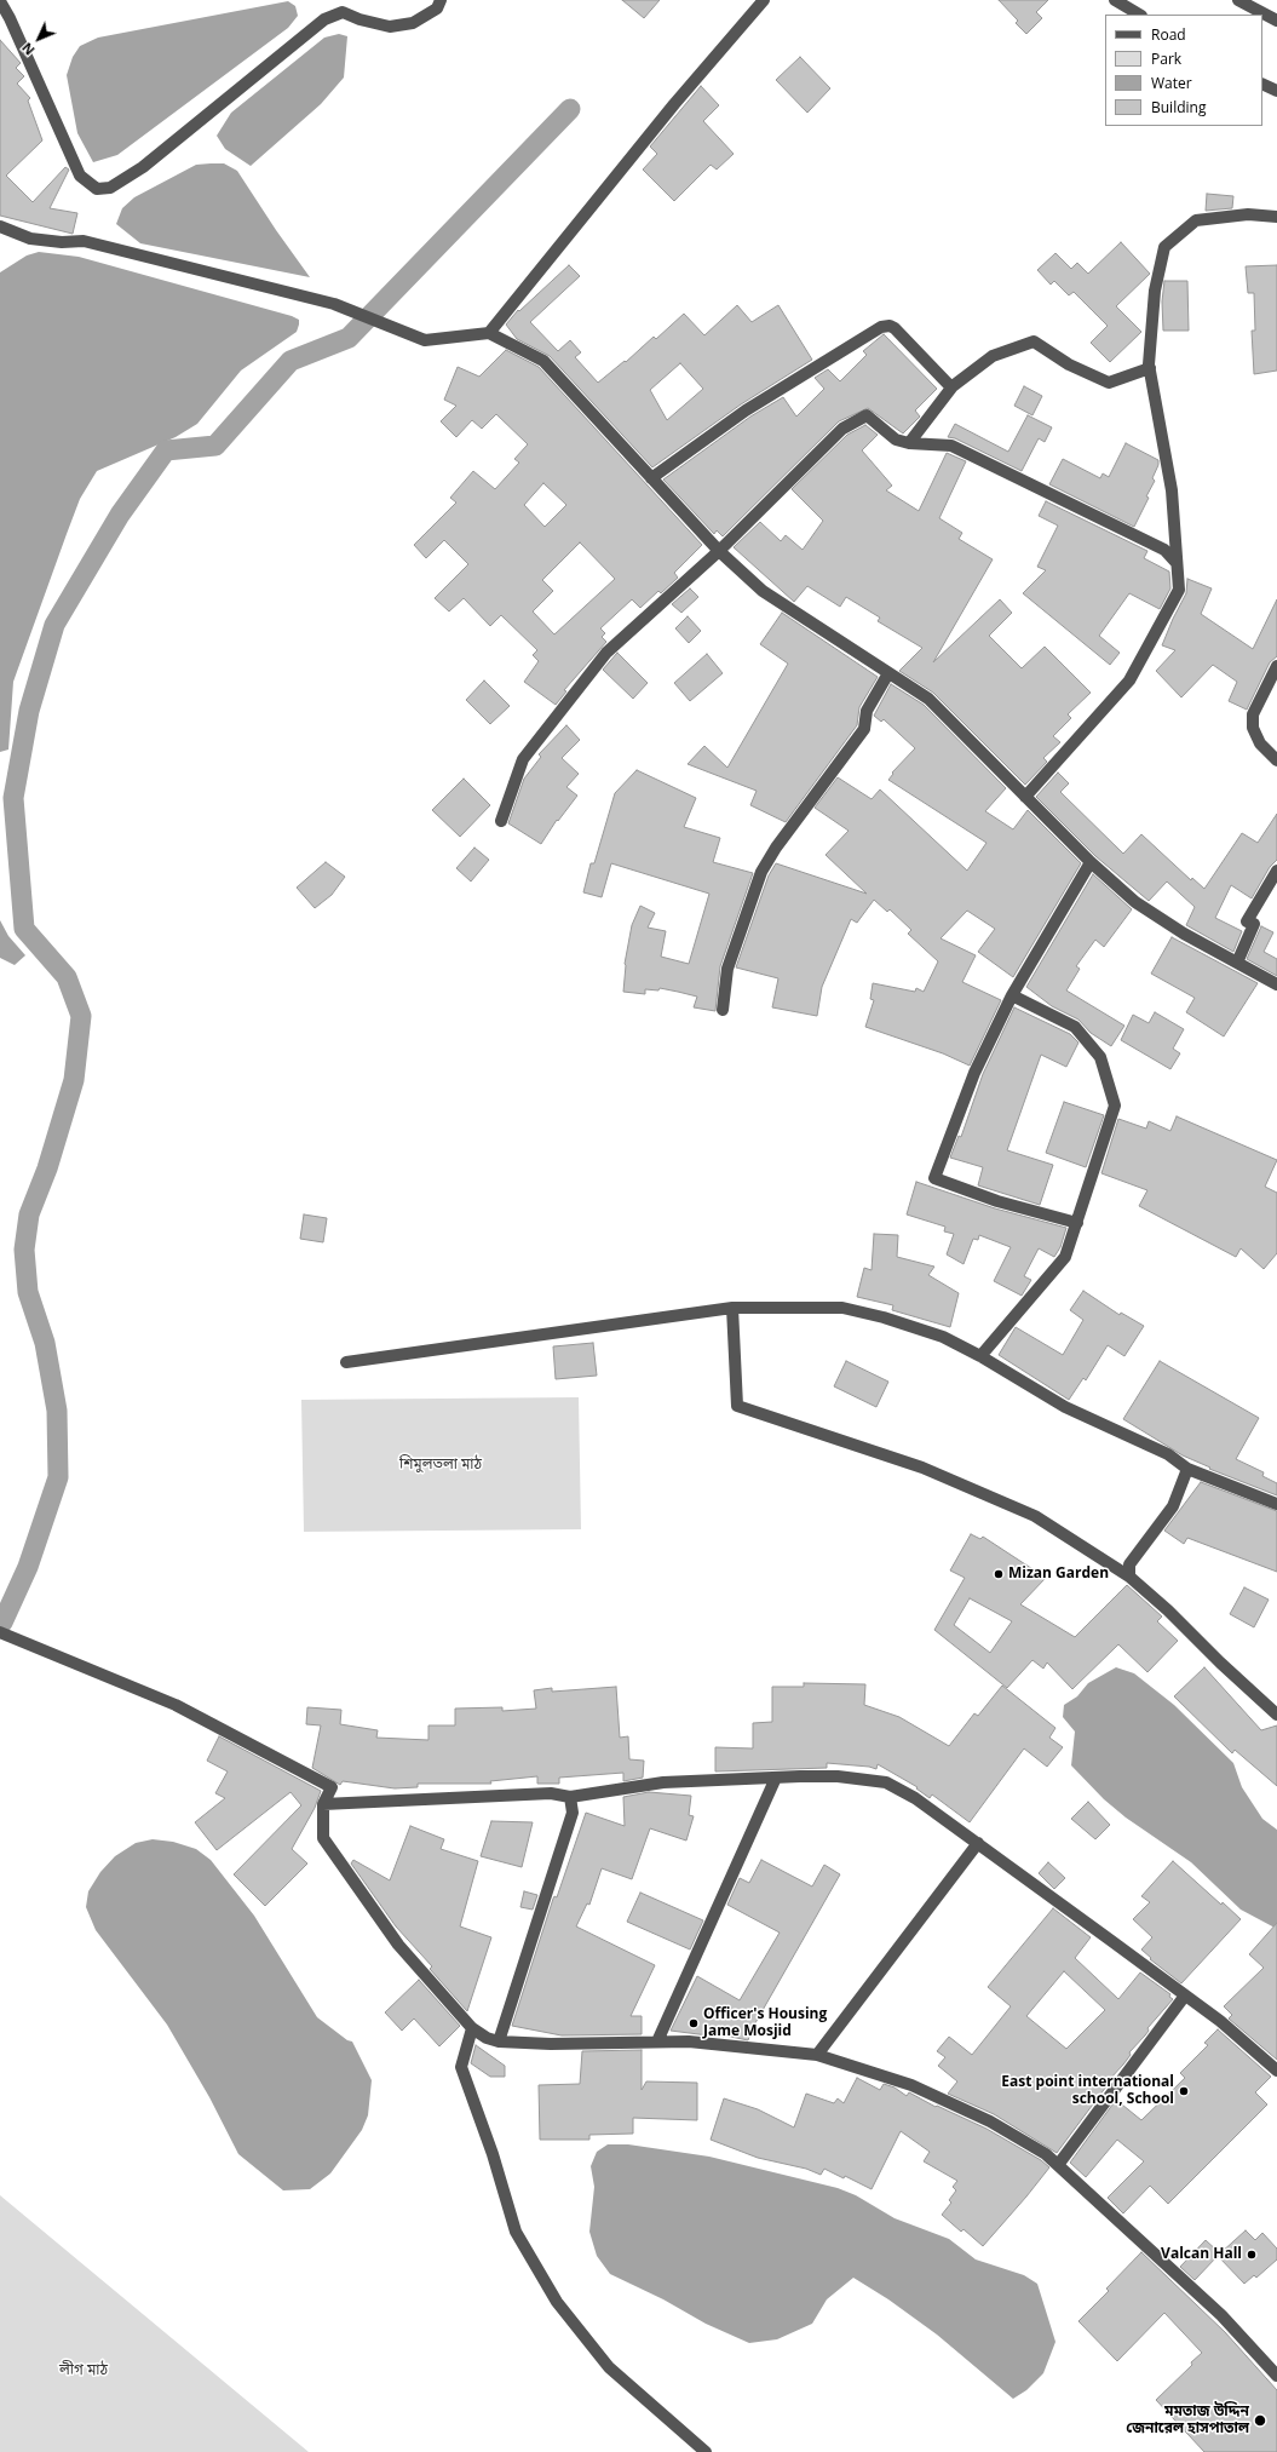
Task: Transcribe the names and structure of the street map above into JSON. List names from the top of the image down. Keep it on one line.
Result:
{"parks":["শিমুলতলা মাঠ","লীগ মাঠ"],"places":["Mizan Garden","Officer's Housing Jame Mosjid","East point international school, School","Valcan Hall","মমতাজ উদ্দিন জেনারেল হাসপাতাল"],"legend":["Road","Park","Water","Building"],"north":"bottom left"}
